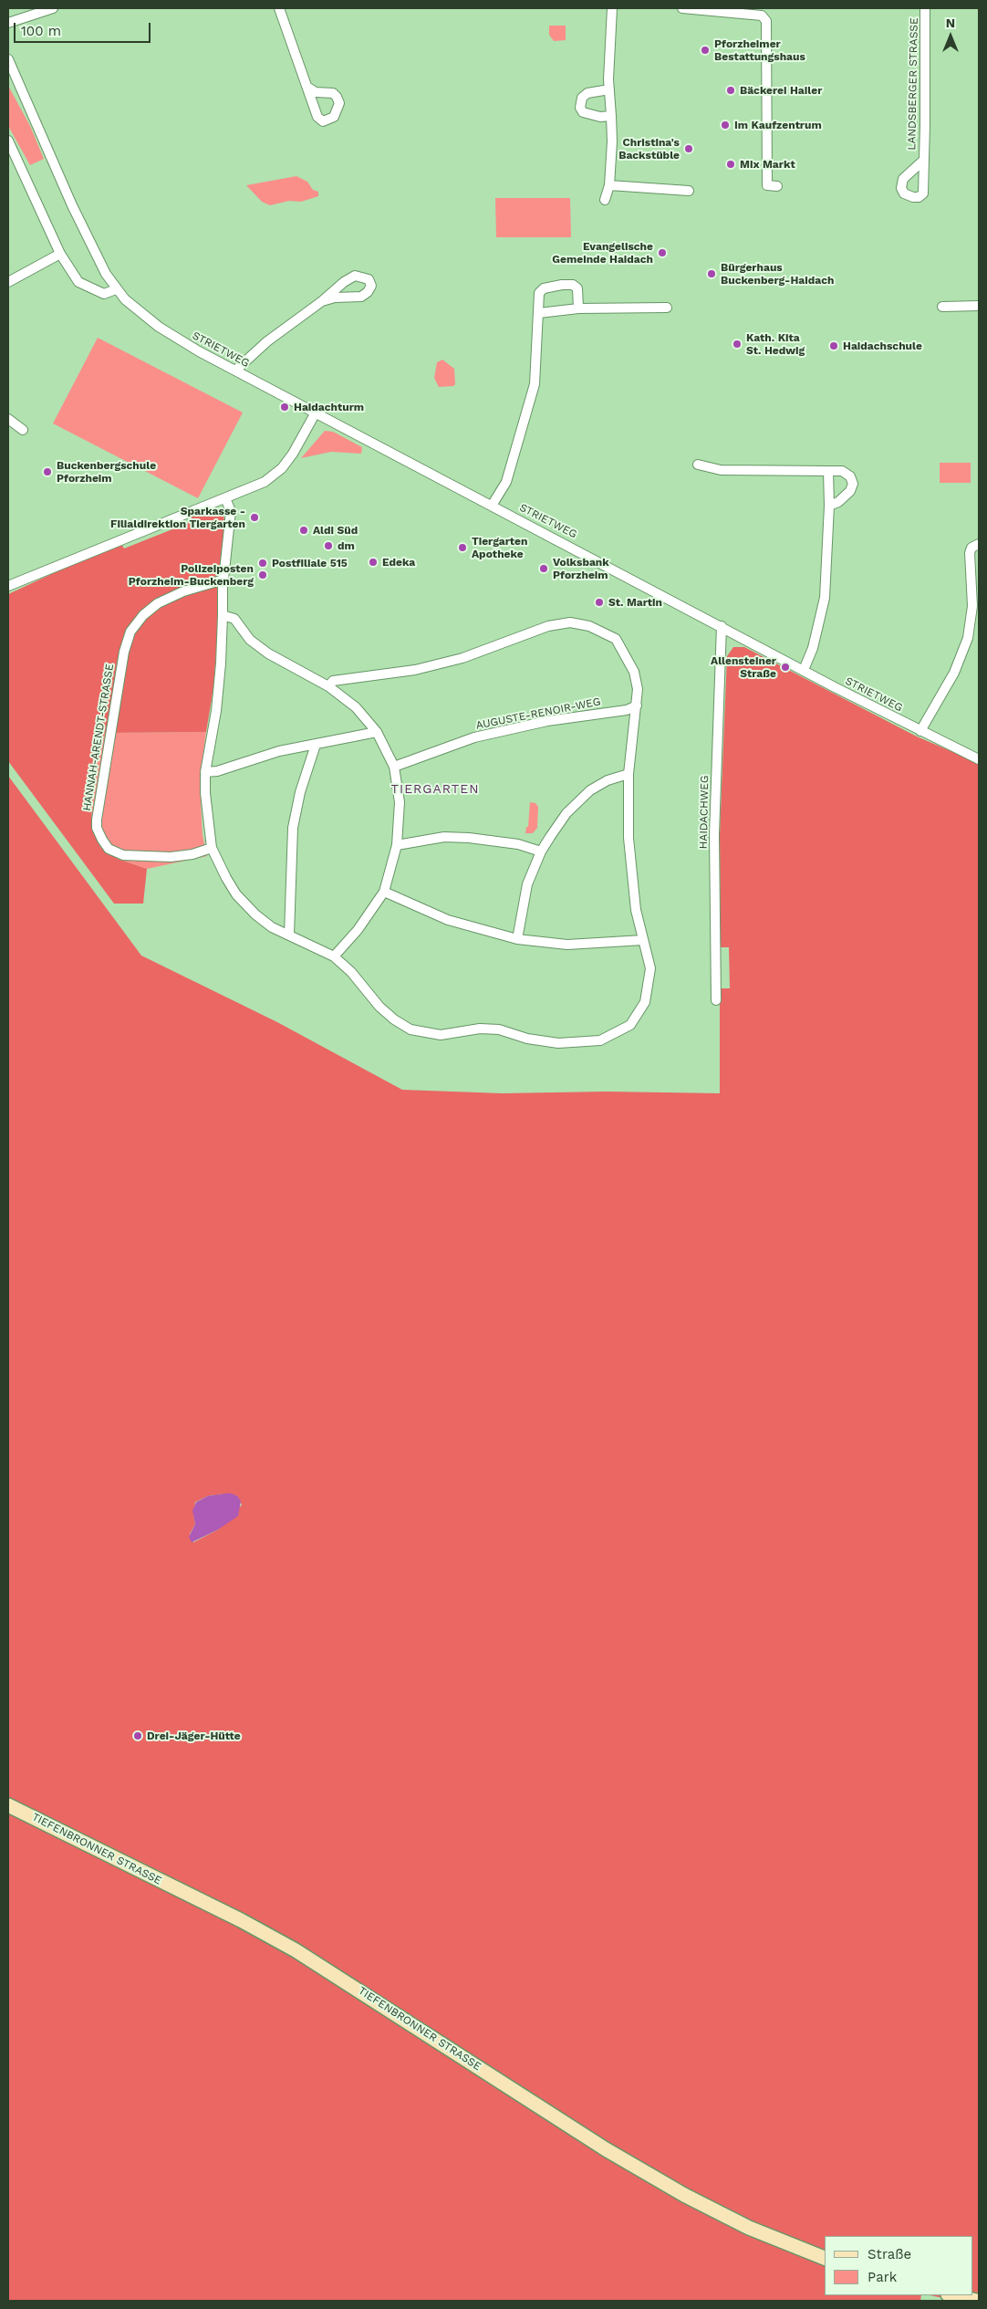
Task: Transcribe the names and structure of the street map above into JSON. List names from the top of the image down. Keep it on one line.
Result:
{"streets":{"street":["LANDSBERGER STRASSE","STRIETWEG","AUGUSTE-RENOIR-WEG","HANNAH-ARENDT-STRASSE","HAIDACHWEG","TIEFENBRONNER STRASSE"]},"crossings":[["STRIETWEG","HAIDACHWEG"]],"districts":["TIERGARTEN"],"places":["Pforzheimer Bestattungshaus","Bäckerei Hailer","Im Kaufzentrum","Christina's Backstüble","Mix Markt","Evangelische Gemeinde Haidach","Bürgerhaus Buckenberg-Haidach","Kath. Kita St. Hedwig","Haidachschule","Haidachturm","Buckenbergschule Pforzheim","Sparkasse - Filialdirektion Tiergarten","Aldi Süd","dm","Tiergarten Apotheke","Edeka","Postfiliale 515","Volksbank Pforzheim","Polizeiposten Pforzheim-Buckenberg","St. Martin","Allensteiner Straße","Drei-Jäger-Hütte"],"legend":["Straße","Park"],"scale_bar":"100 m","north":"top"}
